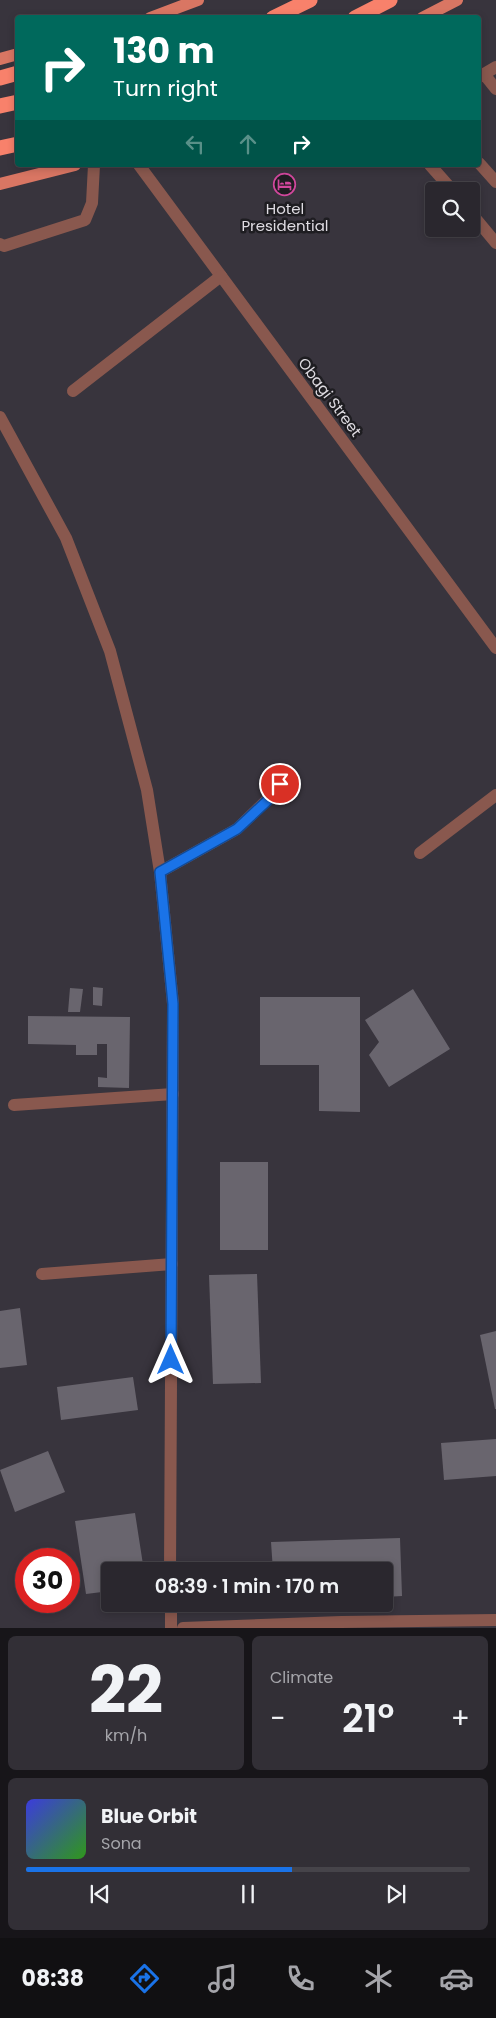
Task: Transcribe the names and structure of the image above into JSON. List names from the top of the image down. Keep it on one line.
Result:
{"streets":{"street":["Obagi Street"]},"places":{"hotel":["Hotel Presidential"]},"page":{"turn":["130 m","Turn right"],"limit":"30","trip":"08:39 · 1 min · 170 m","tile":[["22","km/h"],"Climate"],"heat":["−","21°","+"],"song":["Blue Orbit","Sona"],"tabs":"08:38"}}
